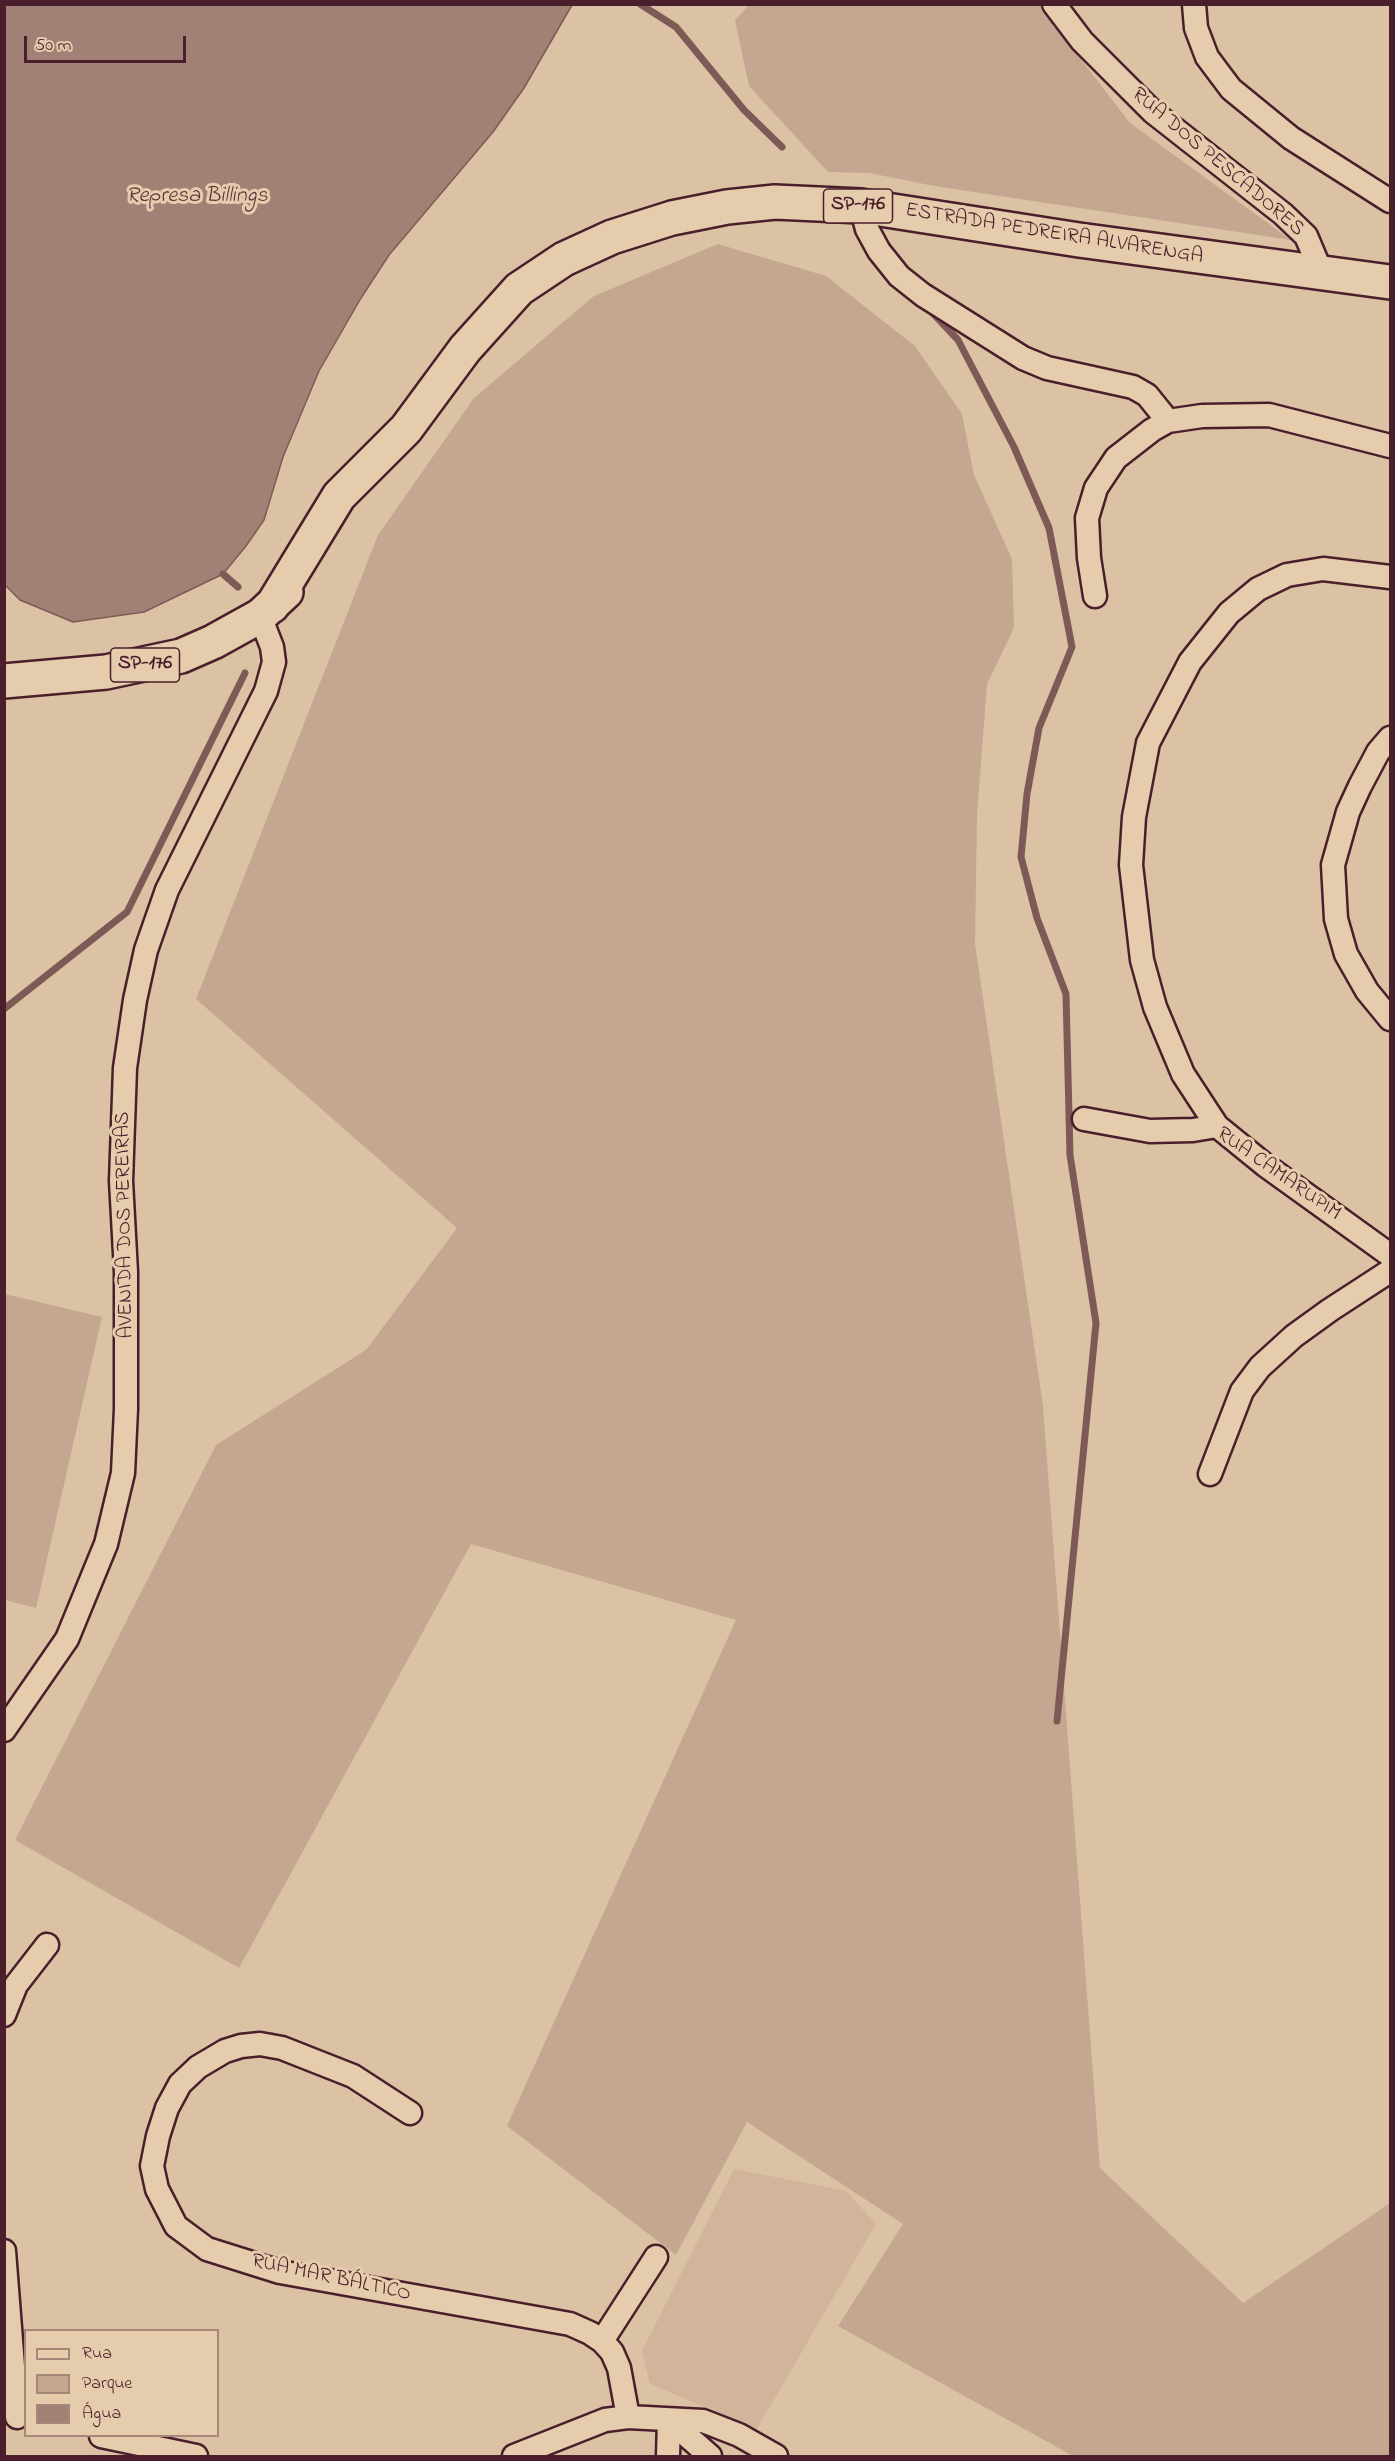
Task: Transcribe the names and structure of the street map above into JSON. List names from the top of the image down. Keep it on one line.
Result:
{"streets":{"main road":["SP-176","ESTRADA PEDREIRA ALVARENGA"],"street":["RUA DOS PESCADORES","RUA CAMARUPIM","AVENIDA DOS PEREIRAS","RUA MAR BÁLTICO"]},"crossings":[["RUA DOS PESCADORES","ESTRADA PEDREIRA ALVARENGA"],["ESTRADA PEDREIRA ALVARENGA","AVENIDA DOS PEREIRAS"]],"water":["Represa Billings"],"legend":["Rua","Parque","Água"],"scale_bar":"50 m"}
